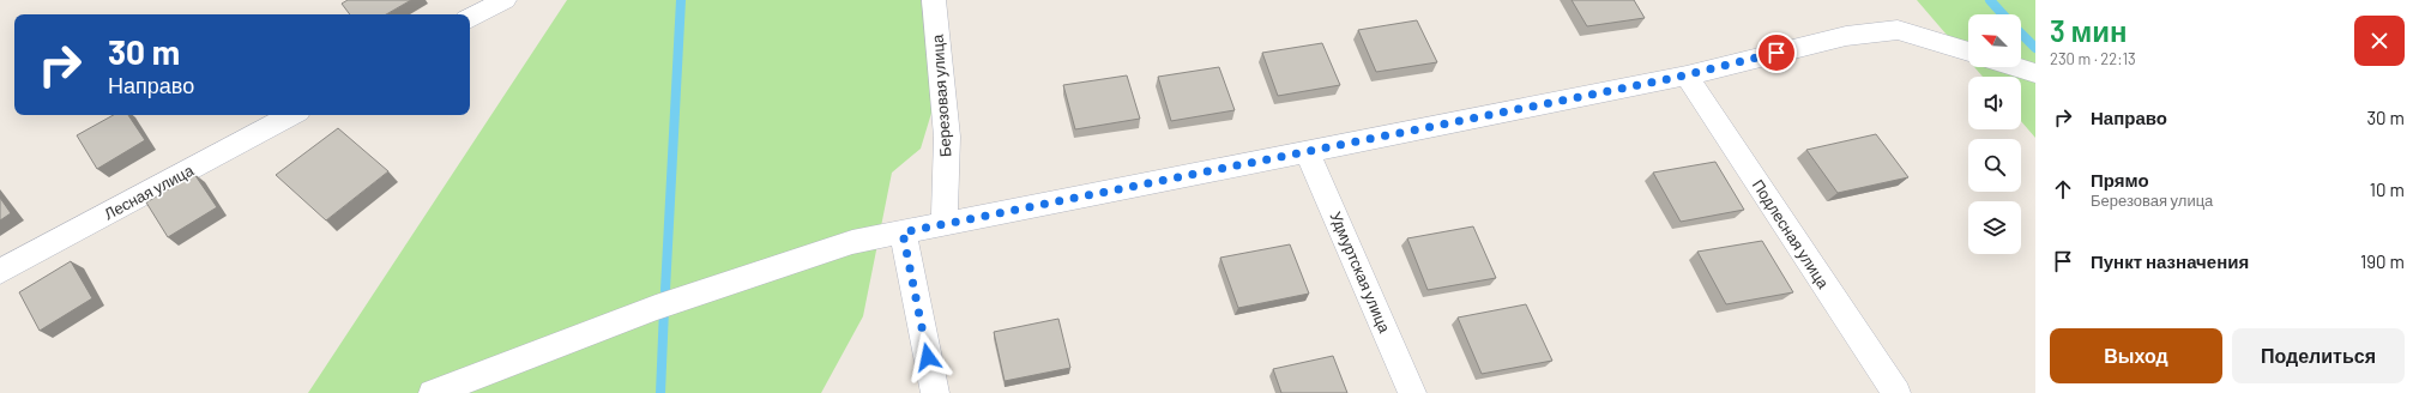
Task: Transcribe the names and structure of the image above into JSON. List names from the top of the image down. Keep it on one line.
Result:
{"streets":{"street":["Березовая улица","Лесная улица","Подлесная улица","Удмуртская улица"]},"north":"top left","page":{"heading":["3 мин","230 m · 22:13"],"turn":["30 m","Направо"],"list":[{"name":"Направо","value":"30 m"},{"name":"Прямо","note":"Березовая улица","value":"10 m"},{"name":"Пункт назначения","value":"190 m"}],"buttons":["Выход","Поделиться"]}}
